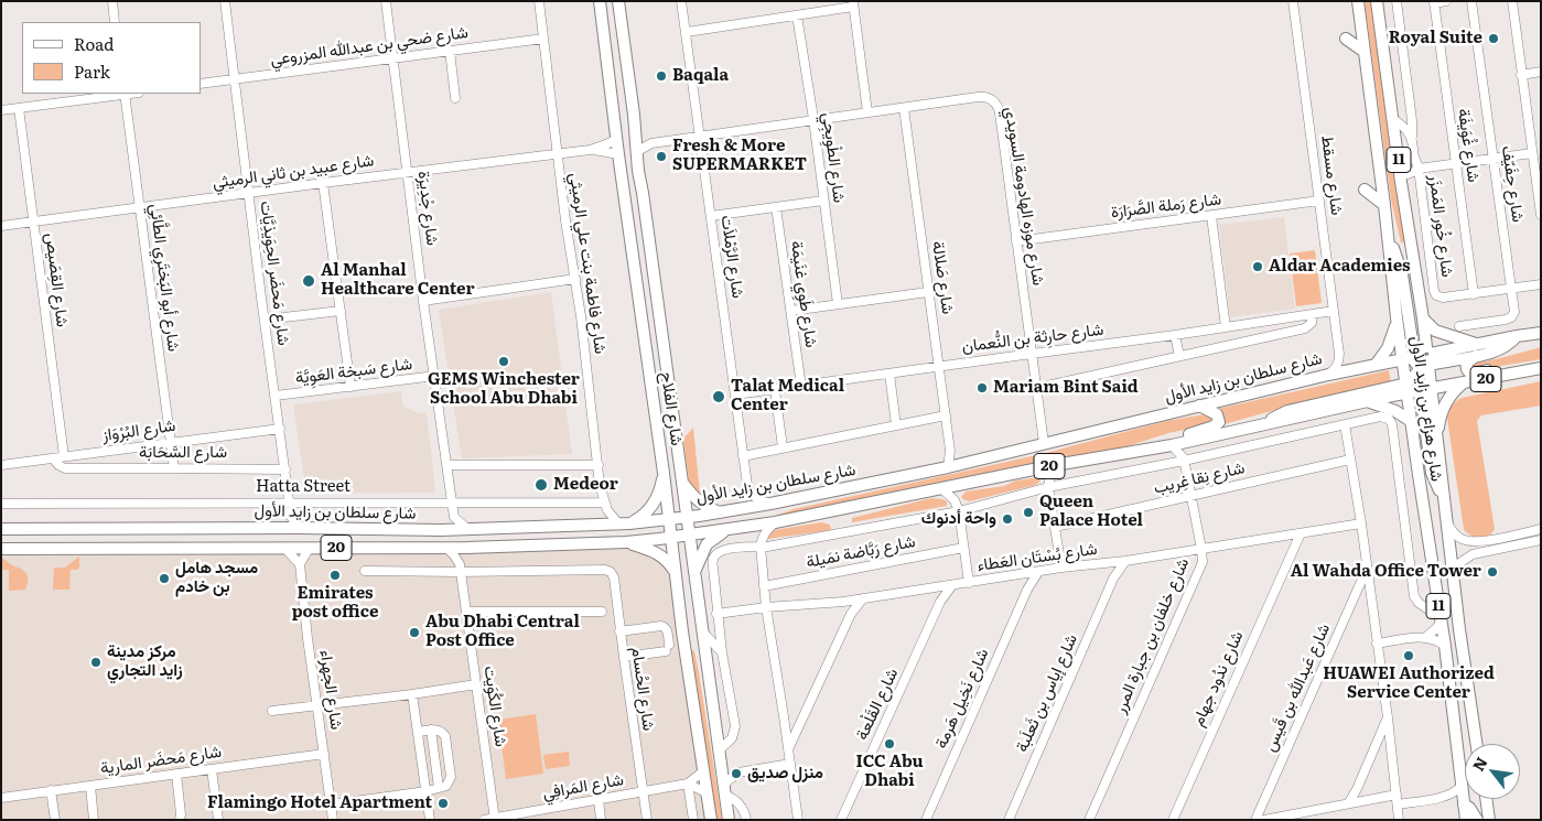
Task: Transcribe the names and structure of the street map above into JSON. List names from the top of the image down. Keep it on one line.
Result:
{"streets":{"main road":["11","شارع سلطان بن زايد الأول","20","شارع الفلاح","شارع هزاع بن زايد الأول"],"street":["شارع ضحي بن عبدالله المزروعي","شارع غُوَيفَة","شارع الطْوِيجِي","شارع عبيد بن ثاني الرميثي","شارع مسقط","شارع حِفَيّف","شارع موزه الهادومة السويدي","شارع رَملة الصَّرَارَة","شارع جْدِيرَة","شارع خُور المَمزَر","شارع الرَّمْلاَت","شارع فاطمة بنت علي الرميثي","شارع مَحضَر الحِوَيذِيَّات","شارع أبو البَختَرِي الطَّائِي","شارع صَلالة","شارع القِصَيص","شارع طَوِي غنَيمَة","شارع حارِثة بن النُّعمان","شارع سَبخة العَوِيَّة","شارع البُرْوَاز","شارع السَّحَابَة","شارع نِقا غِريب","Hatta Street","شارع رَبَّاضة نمَيلة","شارع بُسْتَان العَطاء","شارع خلفان بن جبارة المرر","شارع ندُود جهام","شارع عَبدالله بن قَيس","شارع الحُسام","شارع الجهراء","شارع إياس بن ثَعلَبة","شارع نَخِيل هَرمة","شارع القَلْعة","شارع الكُوَيت","شارع مَحضَر المارية","شارع المَرافِي"]},"crossings":[["شارع ضحي بن عبدالله المزروعي","شارع جْدِيرَة"],["شارع ضحي بن عبدالله المزروعي","شارع فاطمة بنت علي الرميثي"],["شارع ضحي بن عبدالله المزروعي","شارع مَحضَر الحِوَيذِيَّات"],["شارع غُوَيفَة","شارع خُور المَمزَر"],["شارع الطْوِيجِي","شارع موزه الهادومة السويدي"],["شارع عبيد بن ثاني الرميثي","شارع جْدِيرَة"],["شارع عبيد بن ثاني الرميثي","شارع فاطمة بنت علي الرميثي"],["شارع عبيد بن ثاني الرميثي","شارع مَحضَر الحِوَيذِيَّات"],["شارع عبيد بن ثاني الرميثي","شارع أبو البَختَرِي الطَّائِي"],["شارع عبيد بن ثاني الرميثي","شارع القِصَيص"],["شارع عبيد بن ثاني الرميثي","شارع الفلاح"],["شارع مسقط","شارع رَملة الصَّرَارَة"],["شارع مسقط","شارع حارِثة بن النُّعمان"],["شارع حِفَيّف","شارع خُور المَمزَر"],["شارع موزه الهادومة السويدي","شارع رَملة الصَّرَارَة"],["شارع موزه الهادومة السويدي","شارع الرَّمْلاَت"],["شارع موزه الهادومة السويدي","شارع صَلالة"],["شارع موزه الهادومة السويدي","شارع حارِثة بن النُّعمان"],["شارع موزه الهادومة السويدي","شارع سلطان بن زايد الأول"],["شارع موزه الهادومة السويدي","شارع الفلاح"],["شارع جْدِيرَة","شارع سَبخة العَوِيَّة"],["شارع جْدِيرَة","Hatta Street"],["شارع الرَّمْلاَت","شارع حارِثة بن النُّعمان"],["شارع الرَّمْلاَت","شارع سلطان بن زايد الأول"],["شارع فاطمة بنت علي الرميثي","شارع سلطان بن زايد الأول"],["شارع فاطمة بنت علي الرميثي","Hatta Street"],["شارع مَحضَر الحِوَيذِيَّات","شارع سَبخة العَوِيَّة"],["شارع مَحضَر الحِوَيذِيَّات","شارع سلطان بن زايد الأول"],["شارع مَحضَر الحِوَيذِيَّات","شارع البُرْوَاز"],["شارع مَحضَر الحِوَيذِيَّات","شارع السَّحَابَة"],["شارع مَحضَر الحِوَيذِيَّات","Hatta Street"],["شارع أبو البَختَرِي الطَّائِي","شارع البُرْوَاز"],["شارع أبو البَختَرِي الطَّائِي","شارع السَّحَابَة"],["شارع صَلالة","شارع حارِثة بن النُّعمان"],["شارع صَلالة","شارع سلطان بن زايد الأول"],["شارع القِصَيص","شارع البُرْوَاز"],["شارع طَوِي غنَيمَة","شارع حارِثة بن النُّعمان"],["شارع سلطان بن زايد الأول","شارع الفلاح"],["شارع سلطان بن زايد الأول","شارع هزاع بن زايد الأول"],["شارع سلطان بن زايد الأول","شارع خلفان بن جبارة المرر"],["شارع سلطان بن زايد الأول","شارع الكُوَيت"],["شارع الفلاح","شارع المَرافِي"],["شارع البُرْوَاز","شارع السَّحَابَة"],["شارع نِقا غِريب","شارع خلفان بن جبارة المرر"],["شارع بُسْتَان العَطاء","شارع خلفان بن جبارة المرر"],["شارع بُسْتَان العَطاء","شارع ندُود جهام"],["شارع بُسْتَان العَطاء","شارع إياس بن ثَعلَبة"],["شارع بُسْتَان العَطاء","شارع نَخِيل هَرمة"],["شارع بُسْتَان العَطاء","شارع القَلْعة"],["شارع الحُسام","شارع الكُوَيت"],["شارع الحُسام","شارع المَرافِي"],["شارع الجهراء","شارع مَحضَر المارية"],["شارع الكُوَيت","شارع المَرافِي"]],"places":["Royal Suite","Baqala","Fresh & More SUPERMARKET","Aldar Academies","Al Manhal Healthcare Center","GEMS Winchester School Abu Dhabi","Mariam Bint Said","Talat Medical Center","Medeor","Queen Palace Hotel","واحة أدنوك","Al Wahda Office Tower","Emirates post office","مسجد هامل بن خادم","Abu Dhabi Central Post Office","HUAWEI Authorized Service Center","مركز مدينة زايد التجاري","ICC Abu Dhabi","منزل صديق","Flamingo Hotel Apartment"],"legend":["Road","Park"],"north":"top left"}
